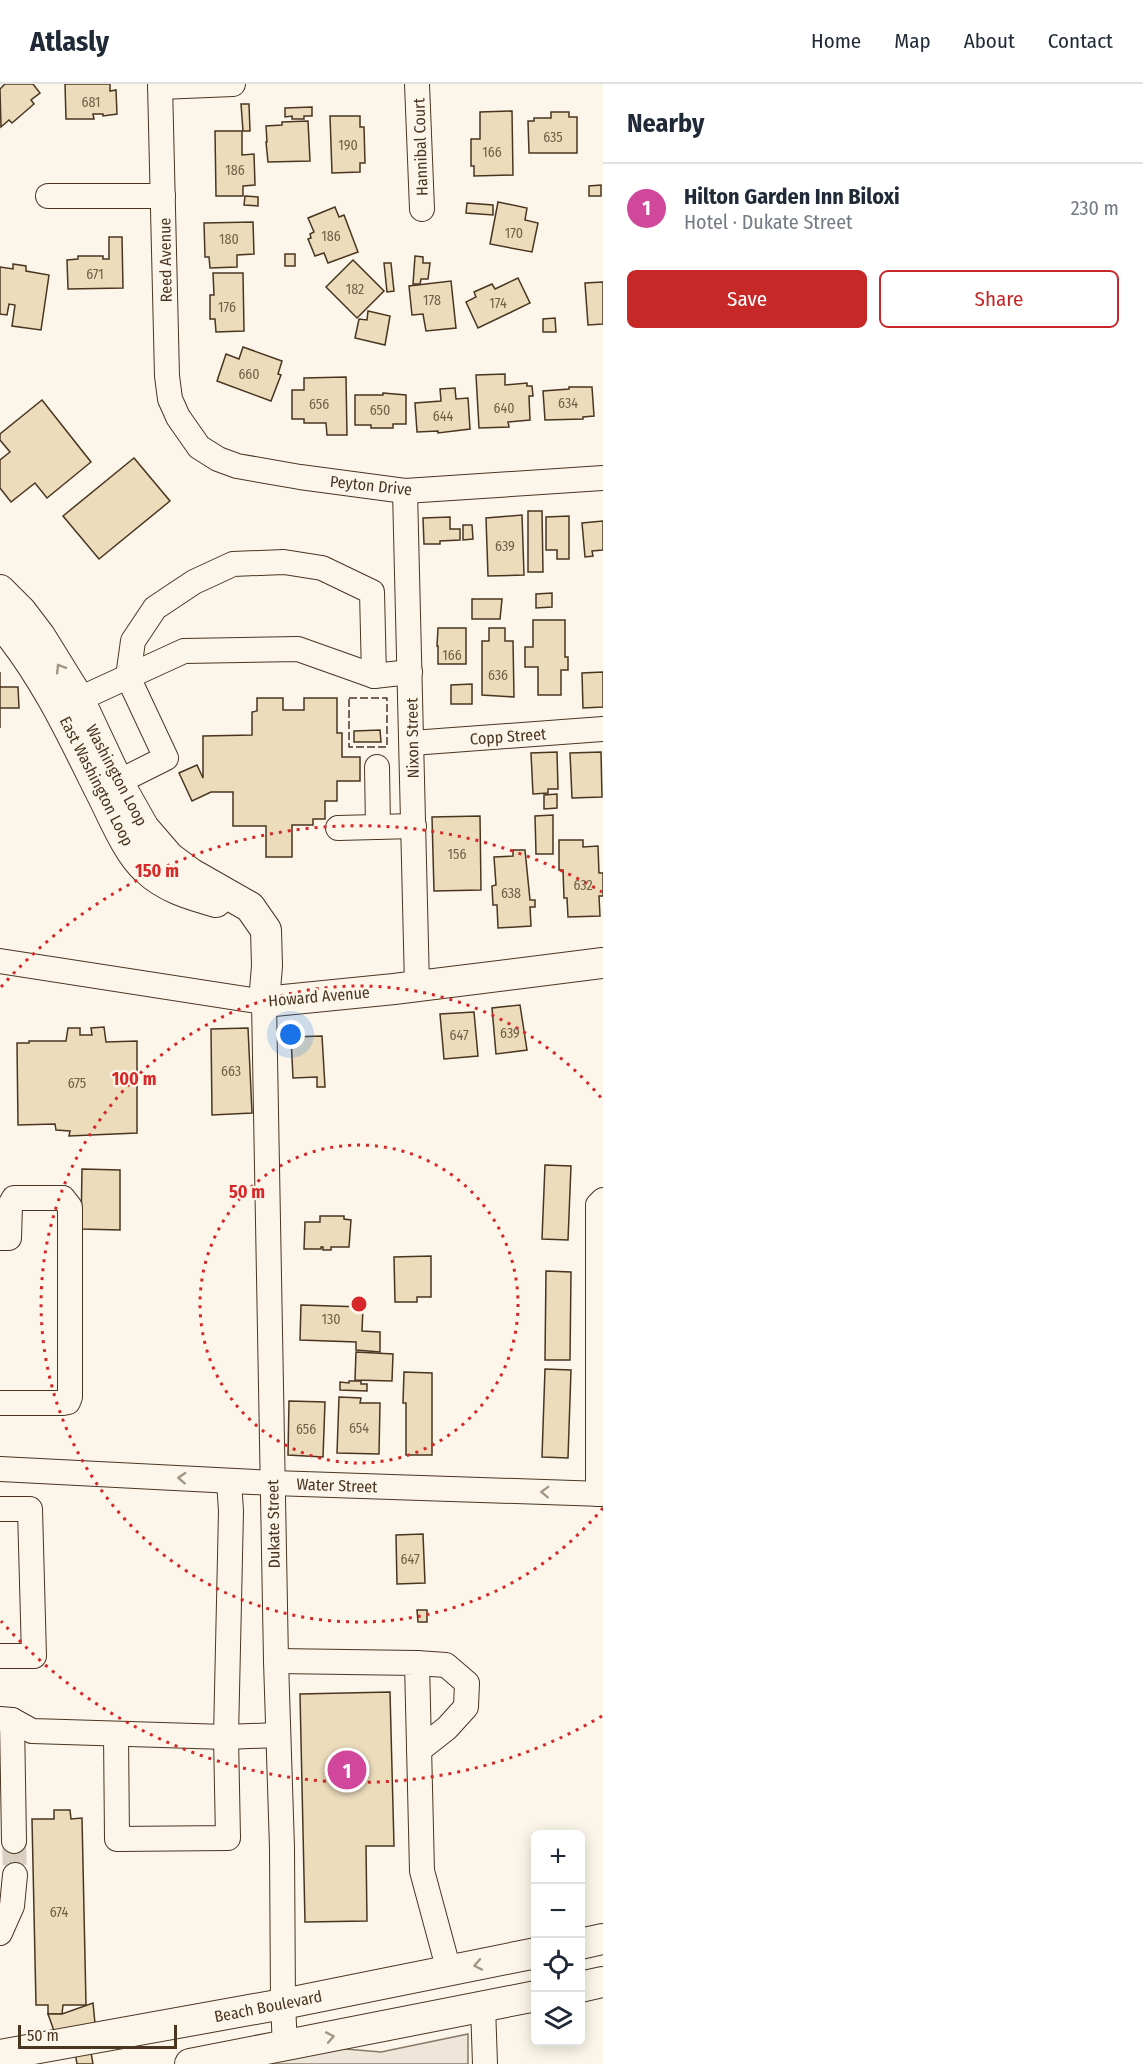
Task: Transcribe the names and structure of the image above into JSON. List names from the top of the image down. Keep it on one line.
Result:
{"streets":{"main road":["East Washington Loop","Howard Avenue","Beach Boulevard"],"street":["Hannibal Court","Reed Avenue","Peyton Drive","Copp Street","Nixon Street","Water Street","Dukate Street"]},"crossings":[["Reed Avenue","Peyton Drive"],["Peyton Drive","Nixon Street"],["Copp Street","Nixon Street"],["Nixon Street","Howard Avenue"],["East Washington Loop","Howard Avenue"],["East Washington Loop","Dukate Street"],["Howard Avenue","Dukate Street"],["Water Street","Dukate Street"],["Dukate Street","Beach Boulevard"]],"one_way":["Water Street"],"house_numbers":["681","635","190","166","186","170","186","180","671","182","178","174","176","660","634","656","640","650","644","639","166","636","156","632","638","639","647","663","675","130","654","656","647","674"],"scale_bar":"50 m","page":{"header":"Atlasly","nav":["Home","Map","About","Contact"],"heading":"Nearby","list":[{"mark":"1","name":"Hilton Garden Inn Biloxi","note":"Hotel · Dukate Street","value":"230 m"}],"buttons":["Save","Share"],"pins":"1","map_buttons":["+","−"],"scale":"50 m"},"rings":["150 m","100 m","50 m"]}
